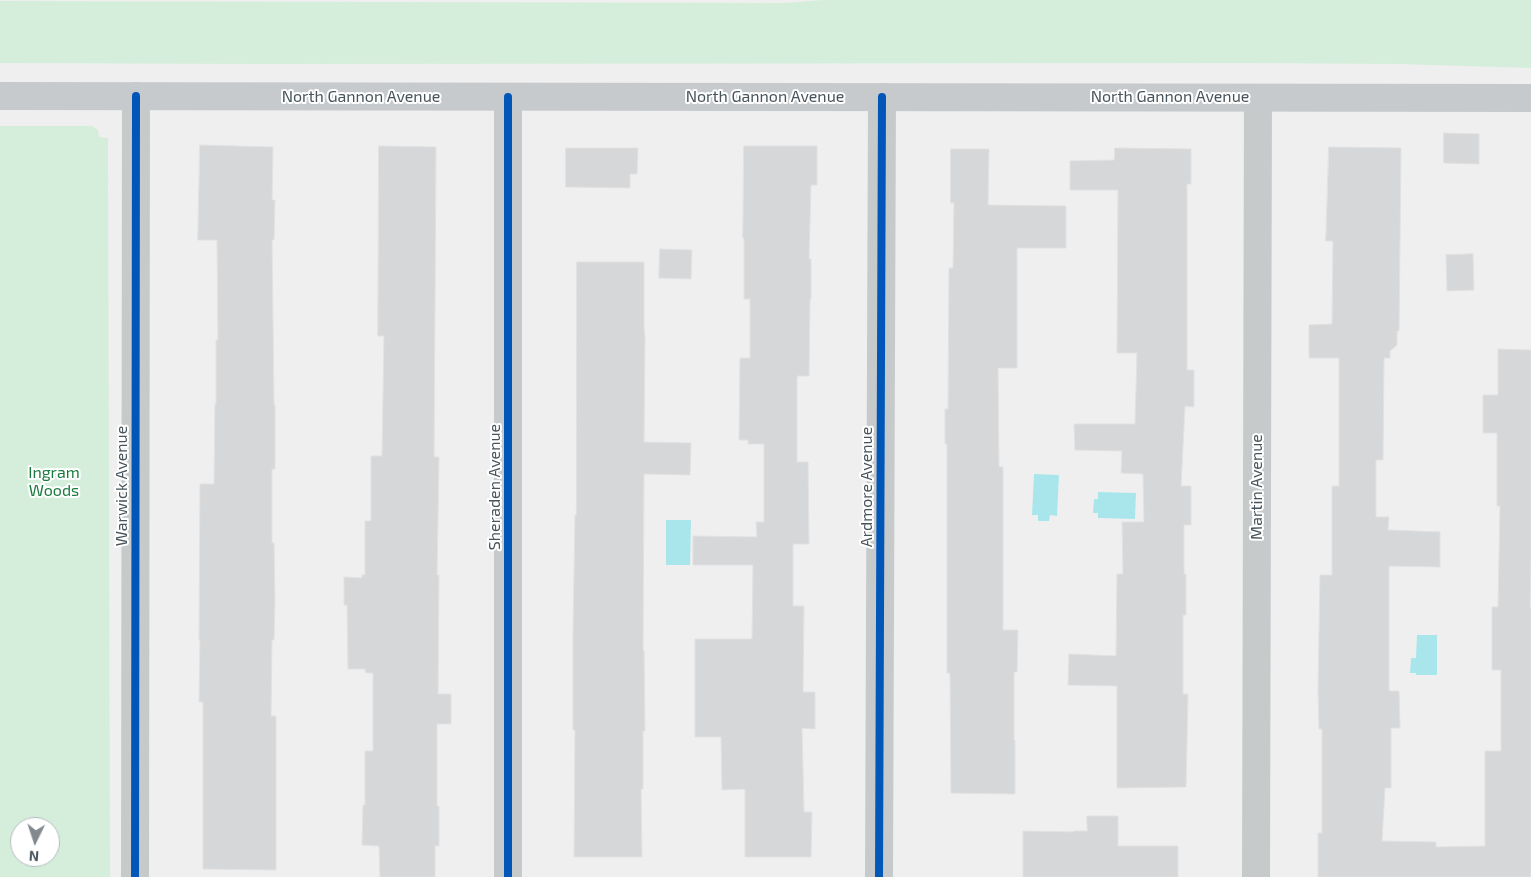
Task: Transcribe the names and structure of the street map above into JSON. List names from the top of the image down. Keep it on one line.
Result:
{"streets":{"main road":["North Gannon Avenue"],"street":["Warwick Avenue","Sheraden Avenue","Ardmore Avenue","Martin Avenue"]},"crossings":[["North Gannon Avenue","Warwick Avenue"],["North Gannon Avenue","Sheraden Avenue"],["North Gannon Avenue","Ardmore Avenue"],["North Gannon Avenue","Martin Avenue"]],"parks":["Ingram Woods"],"north":"bottom"}
